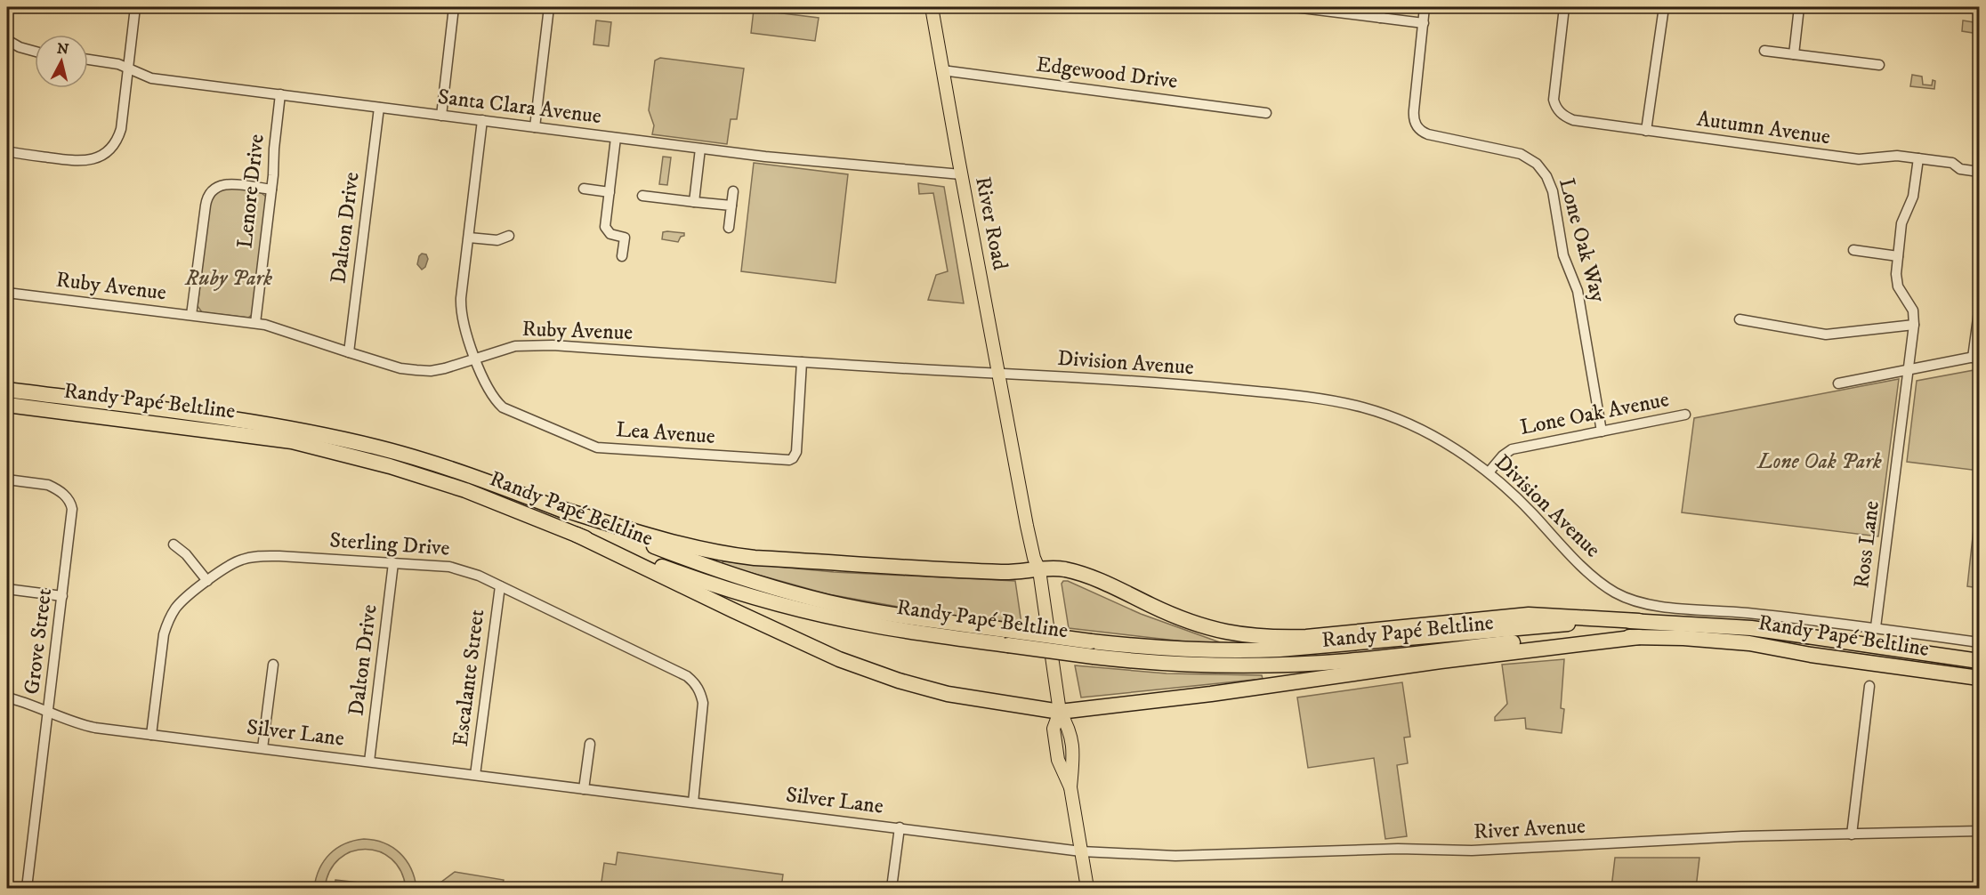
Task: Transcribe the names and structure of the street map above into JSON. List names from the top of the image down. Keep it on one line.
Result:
{"streets":{"highway":["Randy Papé Beltline"],"main road":["River Road"],"street":["Edgewood Drive","Santa Clara Avenue","Autumn Avenue","Lenore Drive","Dalton Drive","Lone Oak Way","Ruby Avenue","Division Avenue","Lone Oak Avenue","Lea Avenue","Sterling Drive","Ross Lane","Grove Street","Escalante Street","Silver Lane","River Avenue"]},"crossings":[["Edgewood Drive","River Road"],["Santa Clara Avenue","Lenore Drive"],["Santa Clara Avenue","River Road"],["Santa Clara Avenue","Dalton Drive"],["Lenore Drive","Ruby Avenue"],["River Road","Ruby Avenue"],["River Road","Division Avenue"],["Dalton Drive","Ruby Avenue"],["Dalton Drive","Sterling Drive"],["Dalton Drive","Silver Lane"],["Lone Oak Way","Lone Oak Avenue"],["Ruby Avenue","Division Avenue"],["Ruby Avenue","Lea Avenue"],["Division Avenue","Lone Oak Avenue"],["Division Avenue","Ross Lane"],["Sterling Drive","Escalante Street"],["Sterling Drive","Silver Lane"],["Grove Street","Silver Lane"],["Escalante Street","Silver Lane"],["Silver Lane","River Avenue"]],"parks":["Ruby Park","Lone Oak Park"],"north":"top"}
